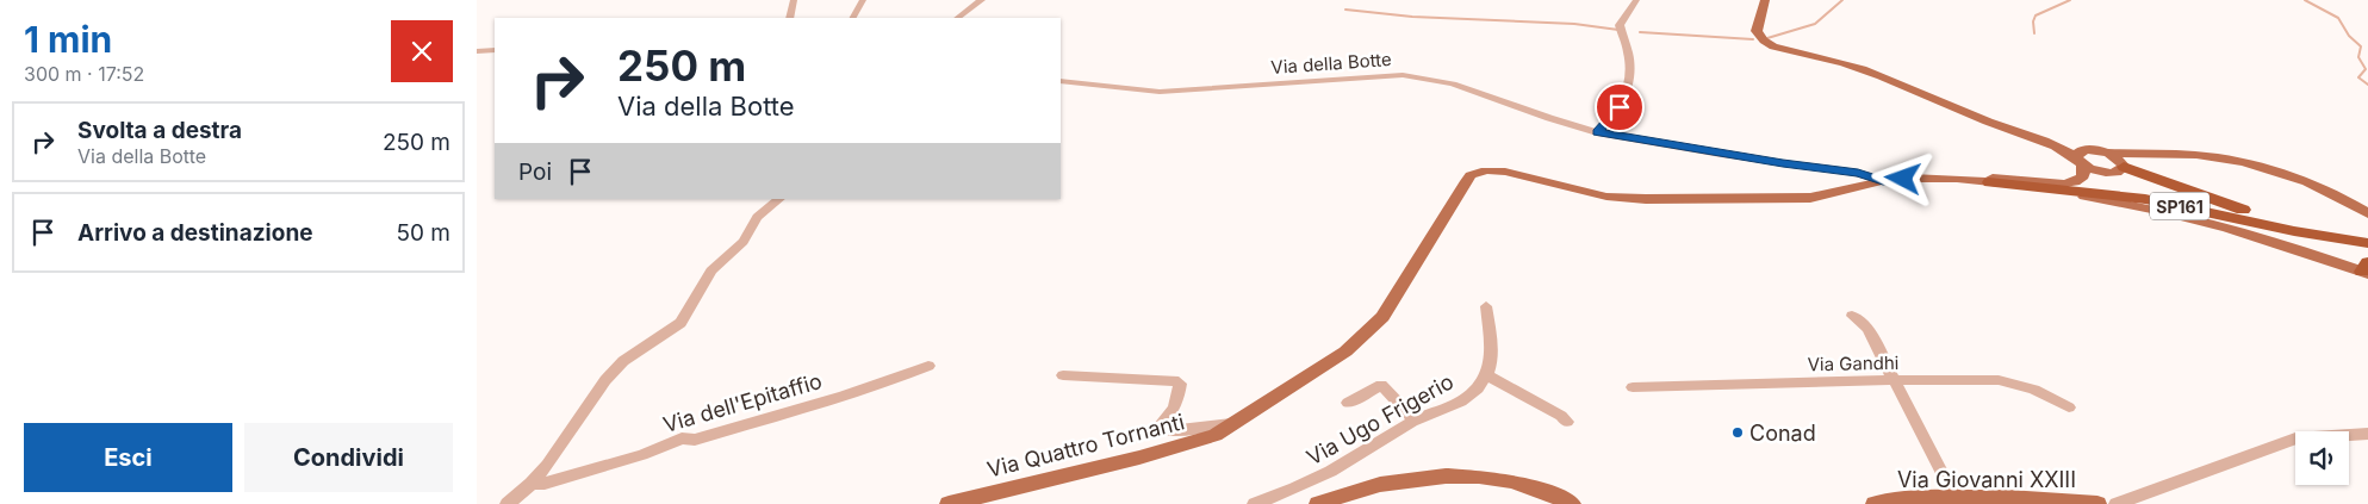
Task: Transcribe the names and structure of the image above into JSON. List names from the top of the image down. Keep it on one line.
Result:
{"streets":{"highway":["SP161"],"main road":["Via Quattro Tornanti","Via Giovanni XXIII"],"street":["Via della Botte","Via Gandhi","Via dell'Epitaffio","Via Ugo Frigerio"]},"crossings":[["Via della Botte","Via Quattro Tornanti"]],"places":["Conad"],"page":{"heading":["1 min","300 m · 17:52"],"turn":["250 m","Via della Botte"],"list":[{"name":"Svolta a destra","note":"Via della Botte","value":"250 m"},{"name":"Arrivo a destinazione","value":"50 m"}],"then":"Poi","buttons":["Esci","Condividi"]}}
